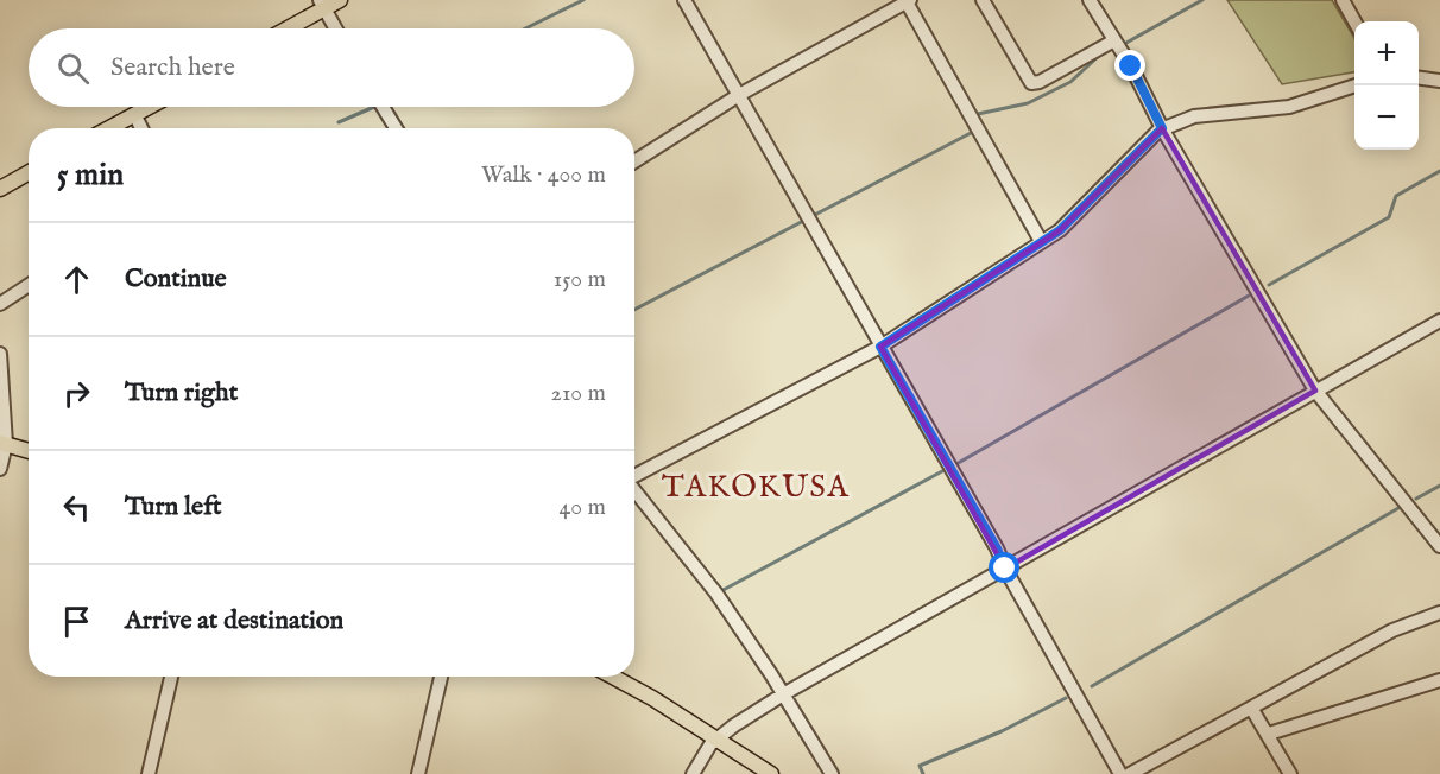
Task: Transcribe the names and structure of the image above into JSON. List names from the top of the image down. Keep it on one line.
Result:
{"districts":["TAKOKUSA"],"page":{"map_buttons":["+","−"],"search":"Search here","heading":["5 min","Walk · 400 m"],"list":[["Continue","150 m"],["Turn right","210 m"],["Turn left","40 m"],"Arrive at destination"]}}
